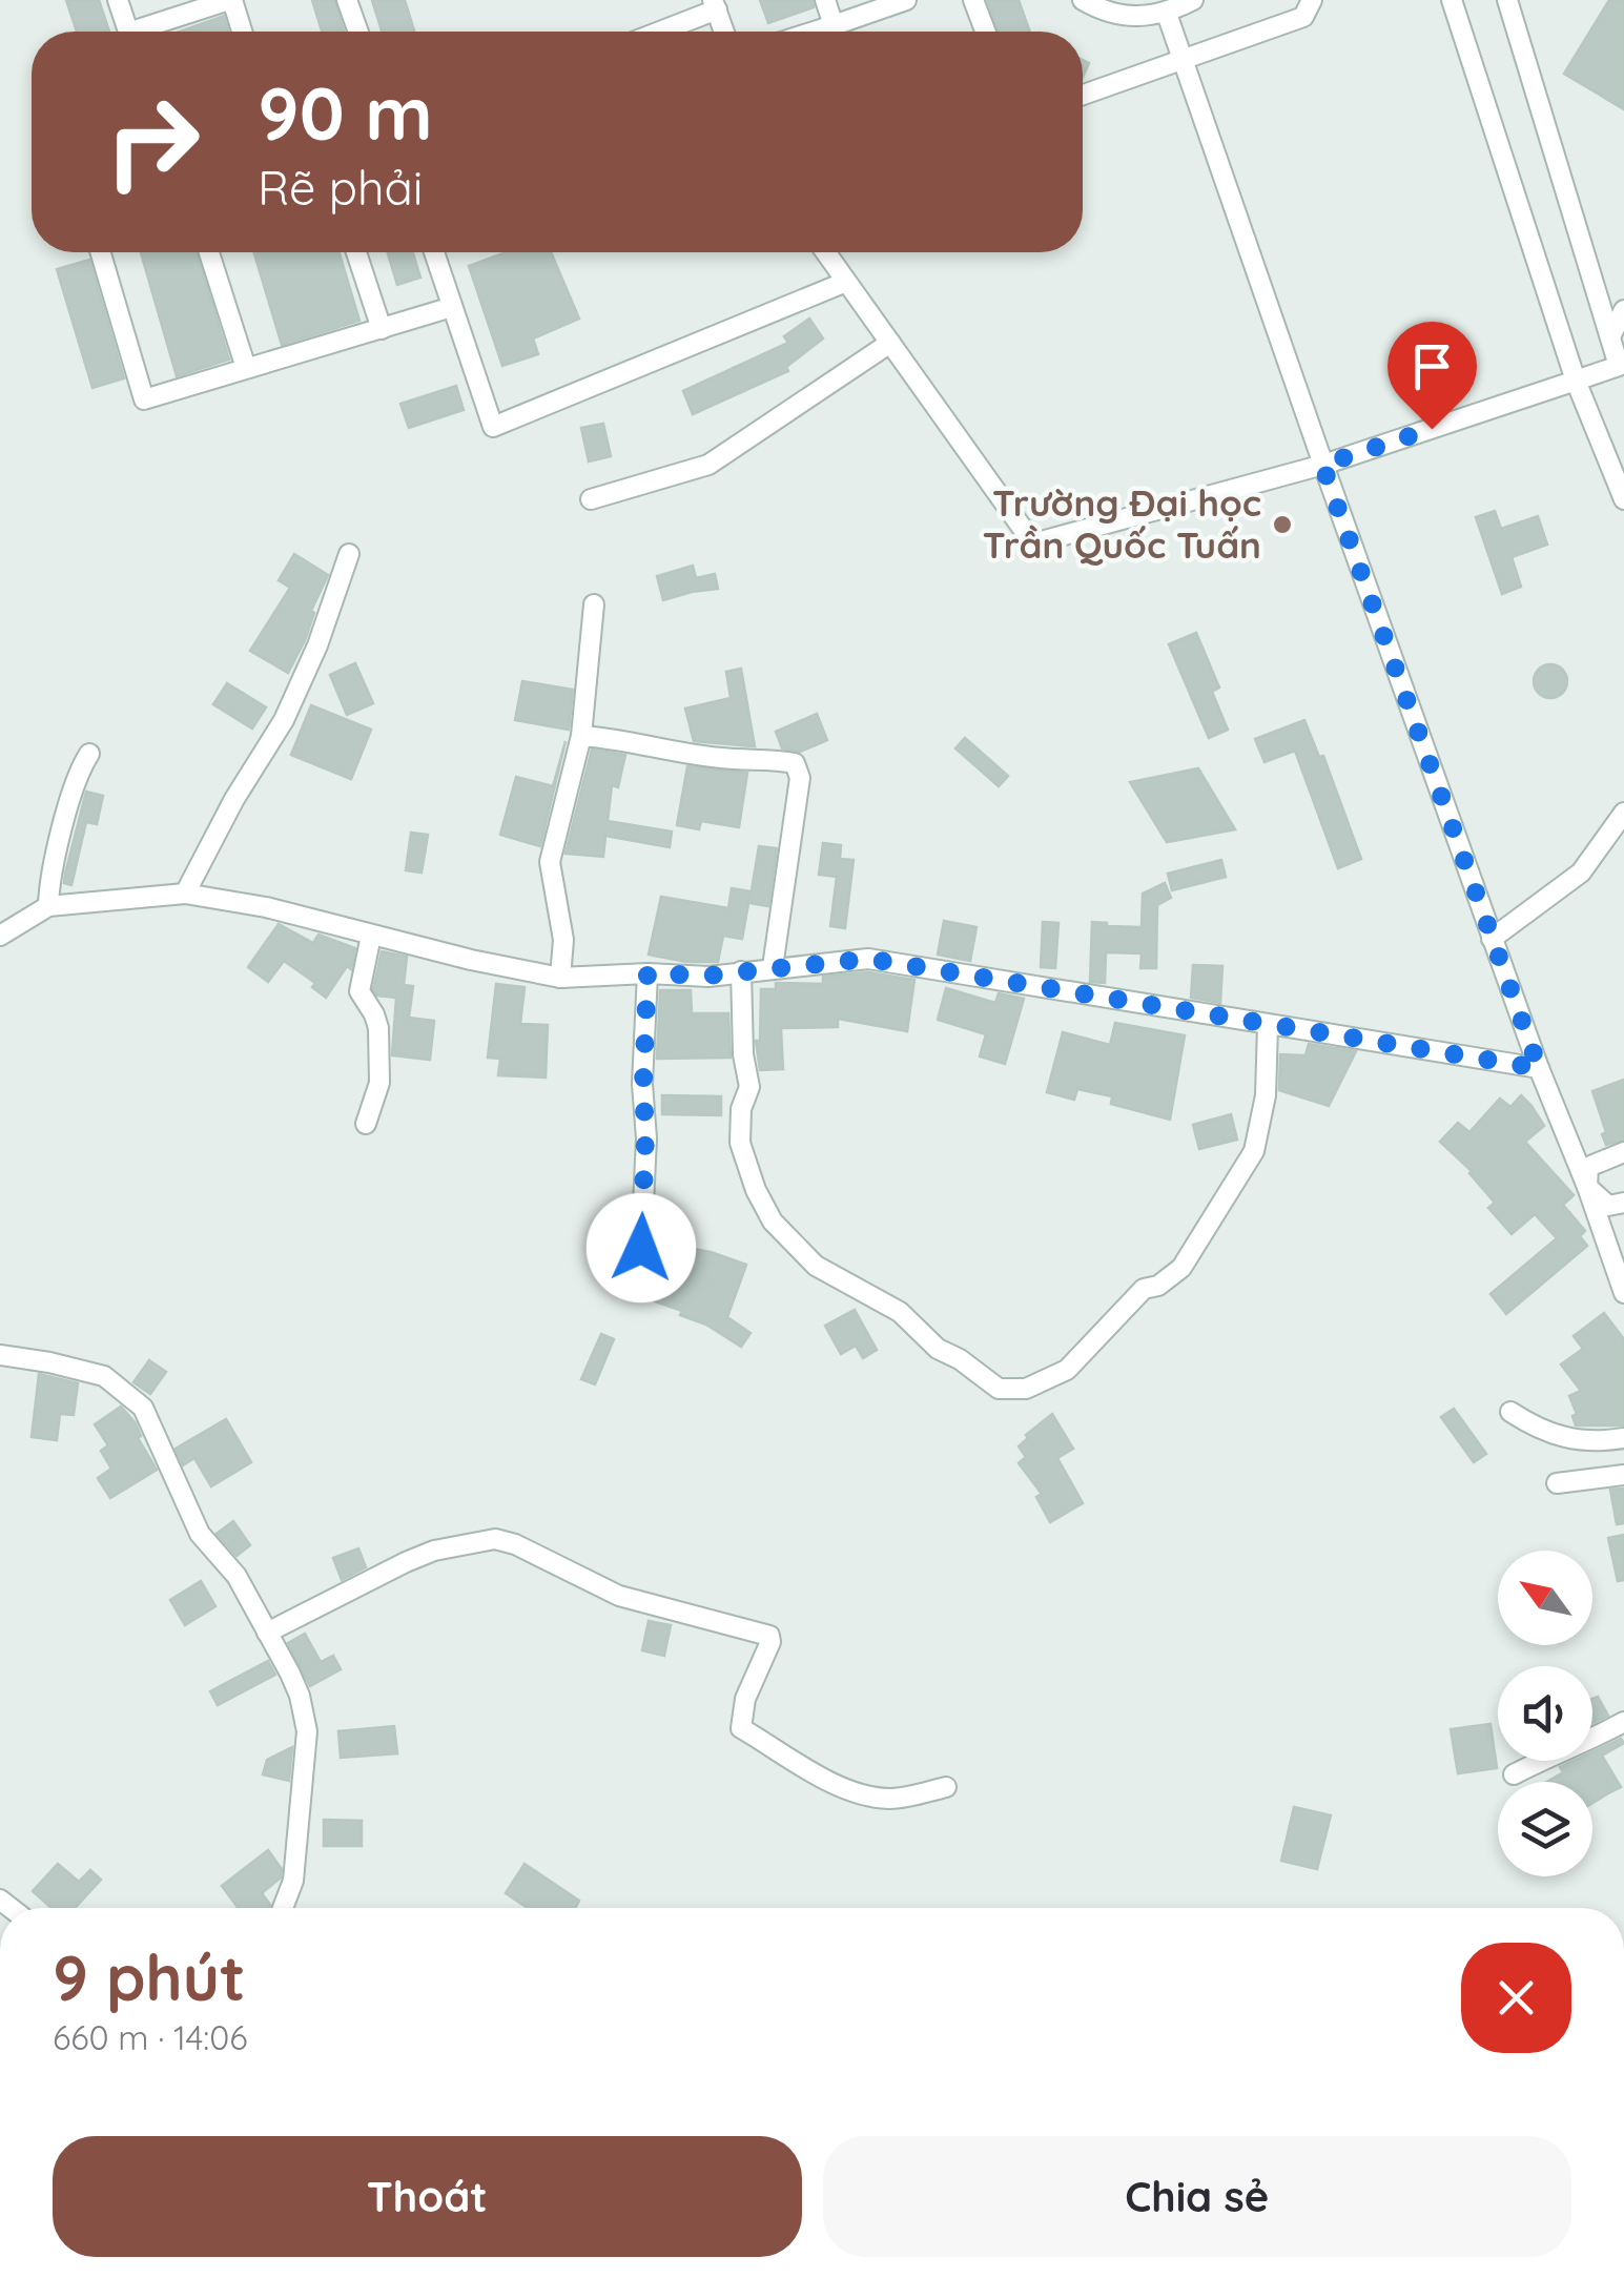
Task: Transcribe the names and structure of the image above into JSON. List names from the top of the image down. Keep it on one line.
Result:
{"places":["Trường Đại học Trần Quốc Tuấn"],"north":"top left","page":{"turn":["90 m","Rẽ phải"],"heading":["9 phút","660 m · 14:06"],"buttons":["Thoát","Chia sẻ"]}}
